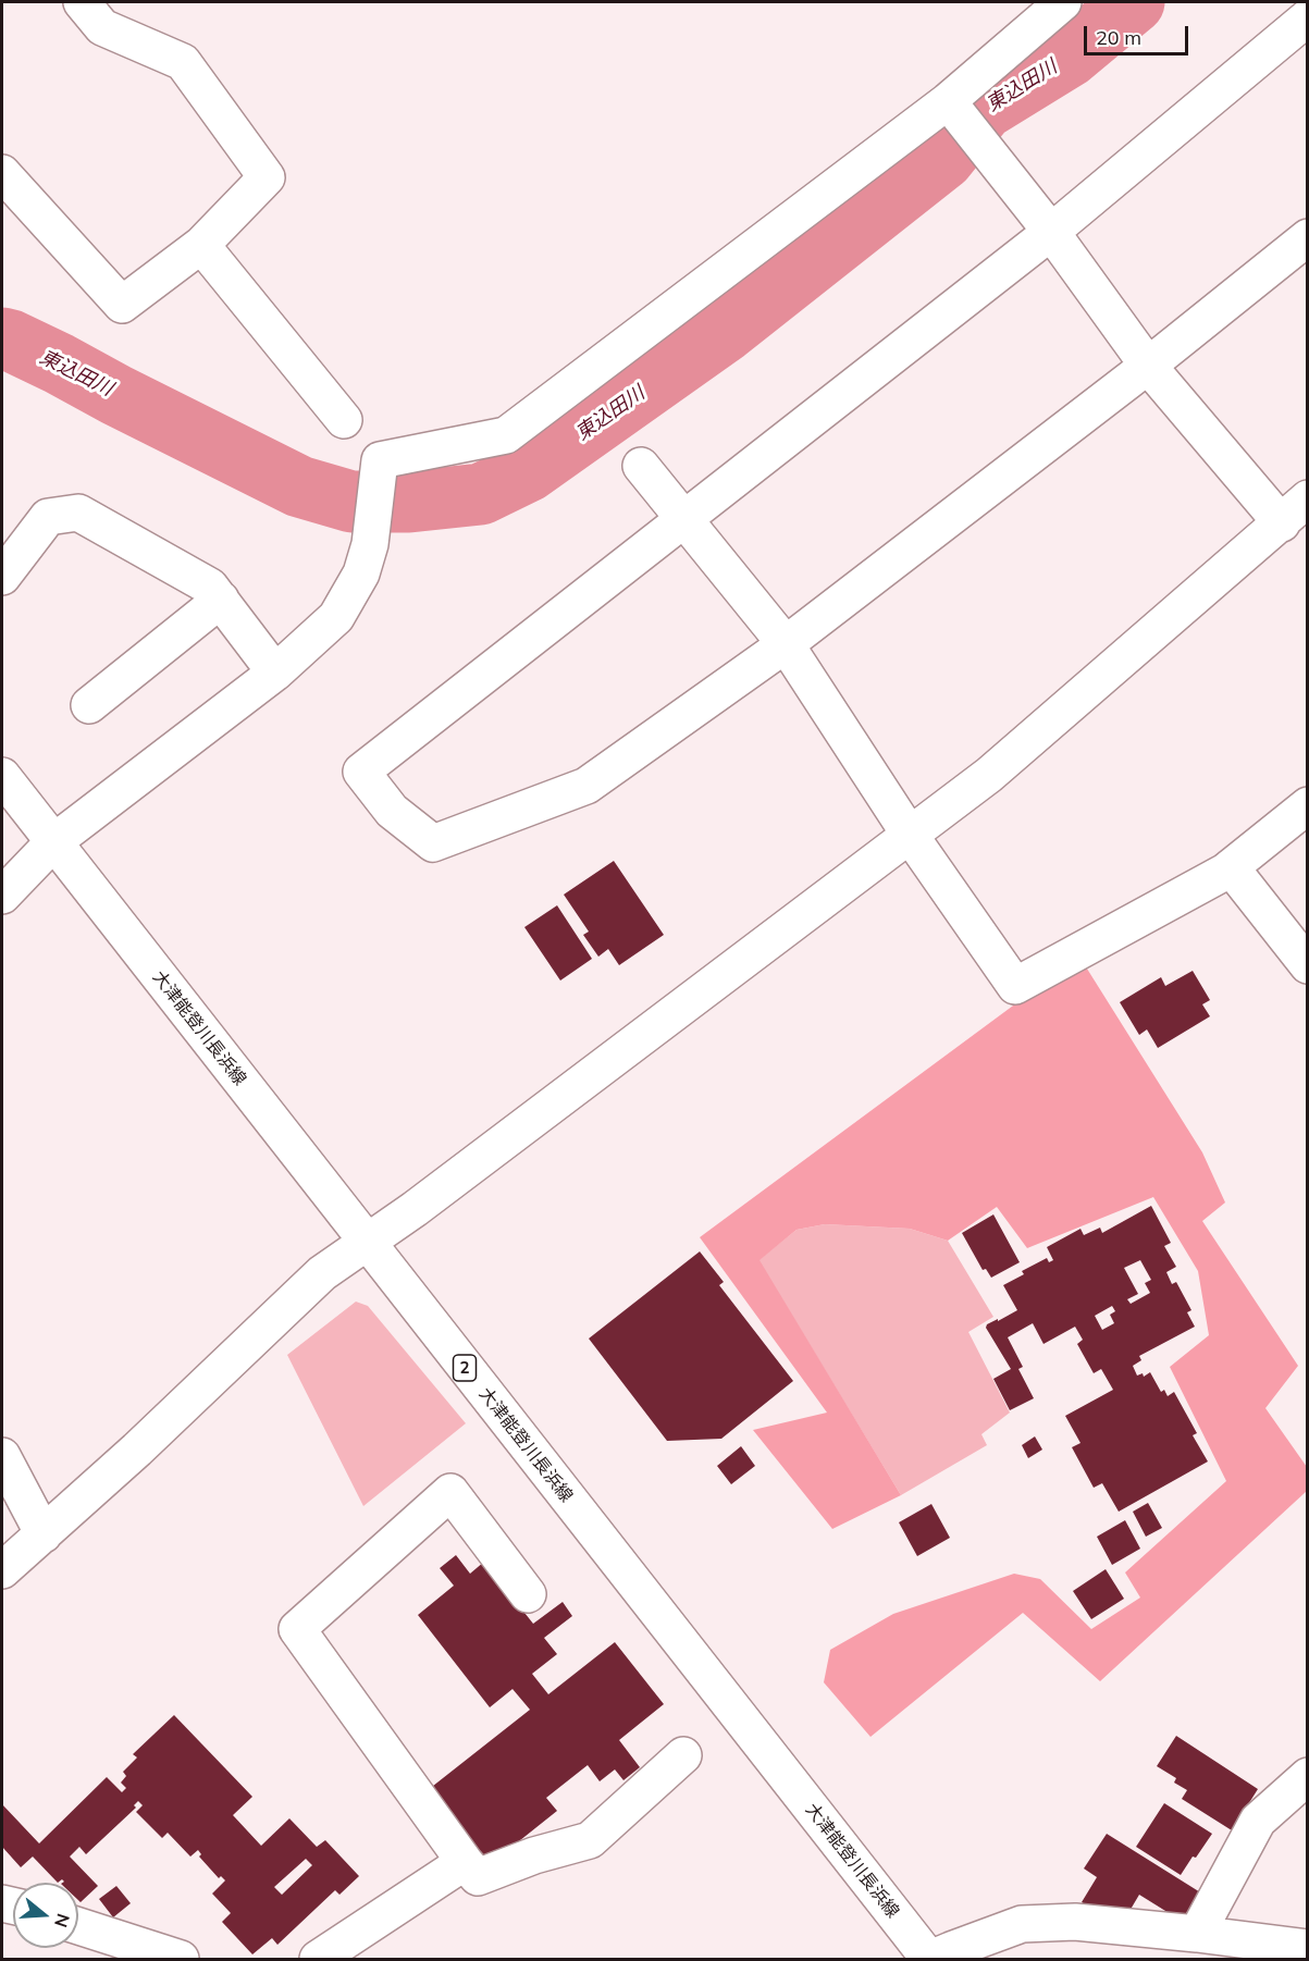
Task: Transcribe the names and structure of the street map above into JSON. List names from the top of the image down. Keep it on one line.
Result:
{"streets":{"street":["大津能登川長浜線","2"]},"water":["東込田川"],"scale_bar":"20 m","north":"right"}
